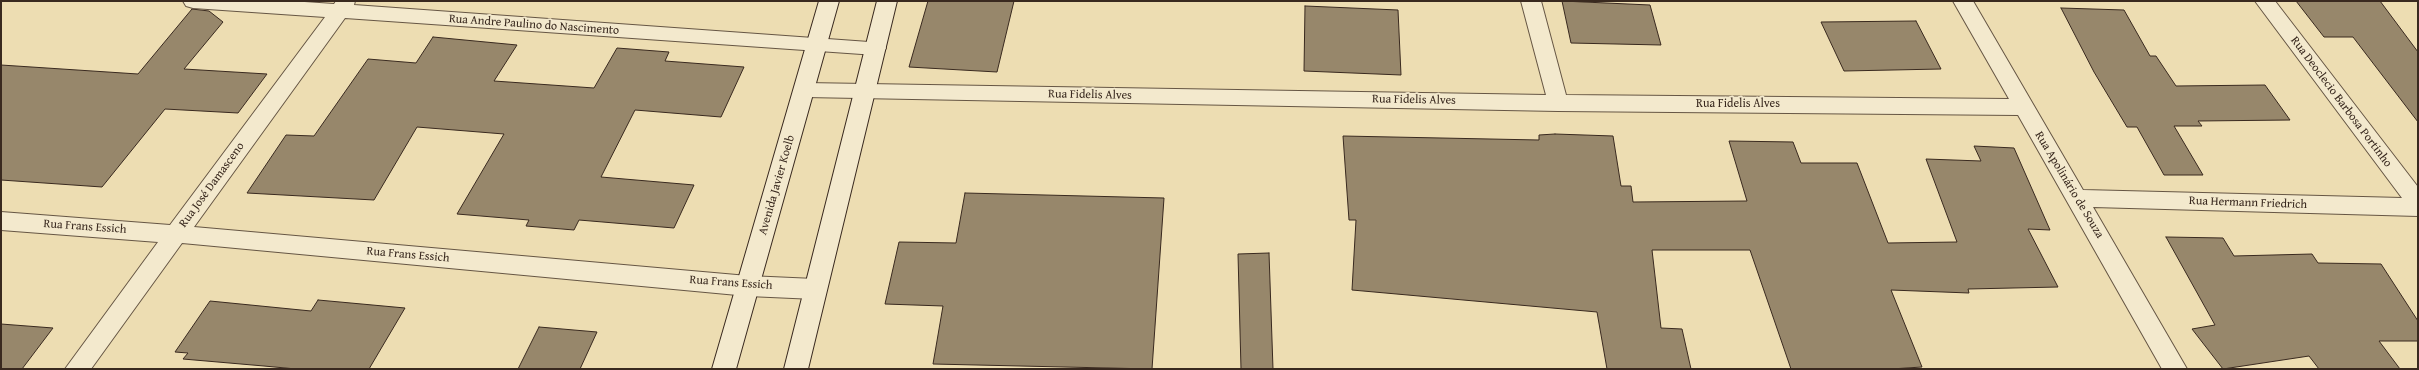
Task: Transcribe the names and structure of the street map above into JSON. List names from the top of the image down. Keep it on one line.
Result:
{"streets":{"street":["Rua Andre Paulino do Nascimento","Rua Fidelis Alves","Rua Deoclecio Barbosa Portinho","Rua José Damasceno","Avenida Javier Koelb","Rua Apolinário de Souza","Rua Hermann Friedrich","Rua Frans Essich"]},"crossings":[["Rua Andre Paulino do Nascimento","Rua José Damasceno"],["Rua Andre Paulino do Nascimento","Avenida Javier Koelb"],["Rua Fidelis Alves","Avenida Javier Koelb"],["Rua Fidelis Alves","Rua Apolinário de Souza"],["Rua José Damasceno","Rua Frans Essich"],["Avenida Javier Koelb","Rua Frans Essich"],["Rua Apolinário de Souza","Rua Hermann Friedrich"]]}
